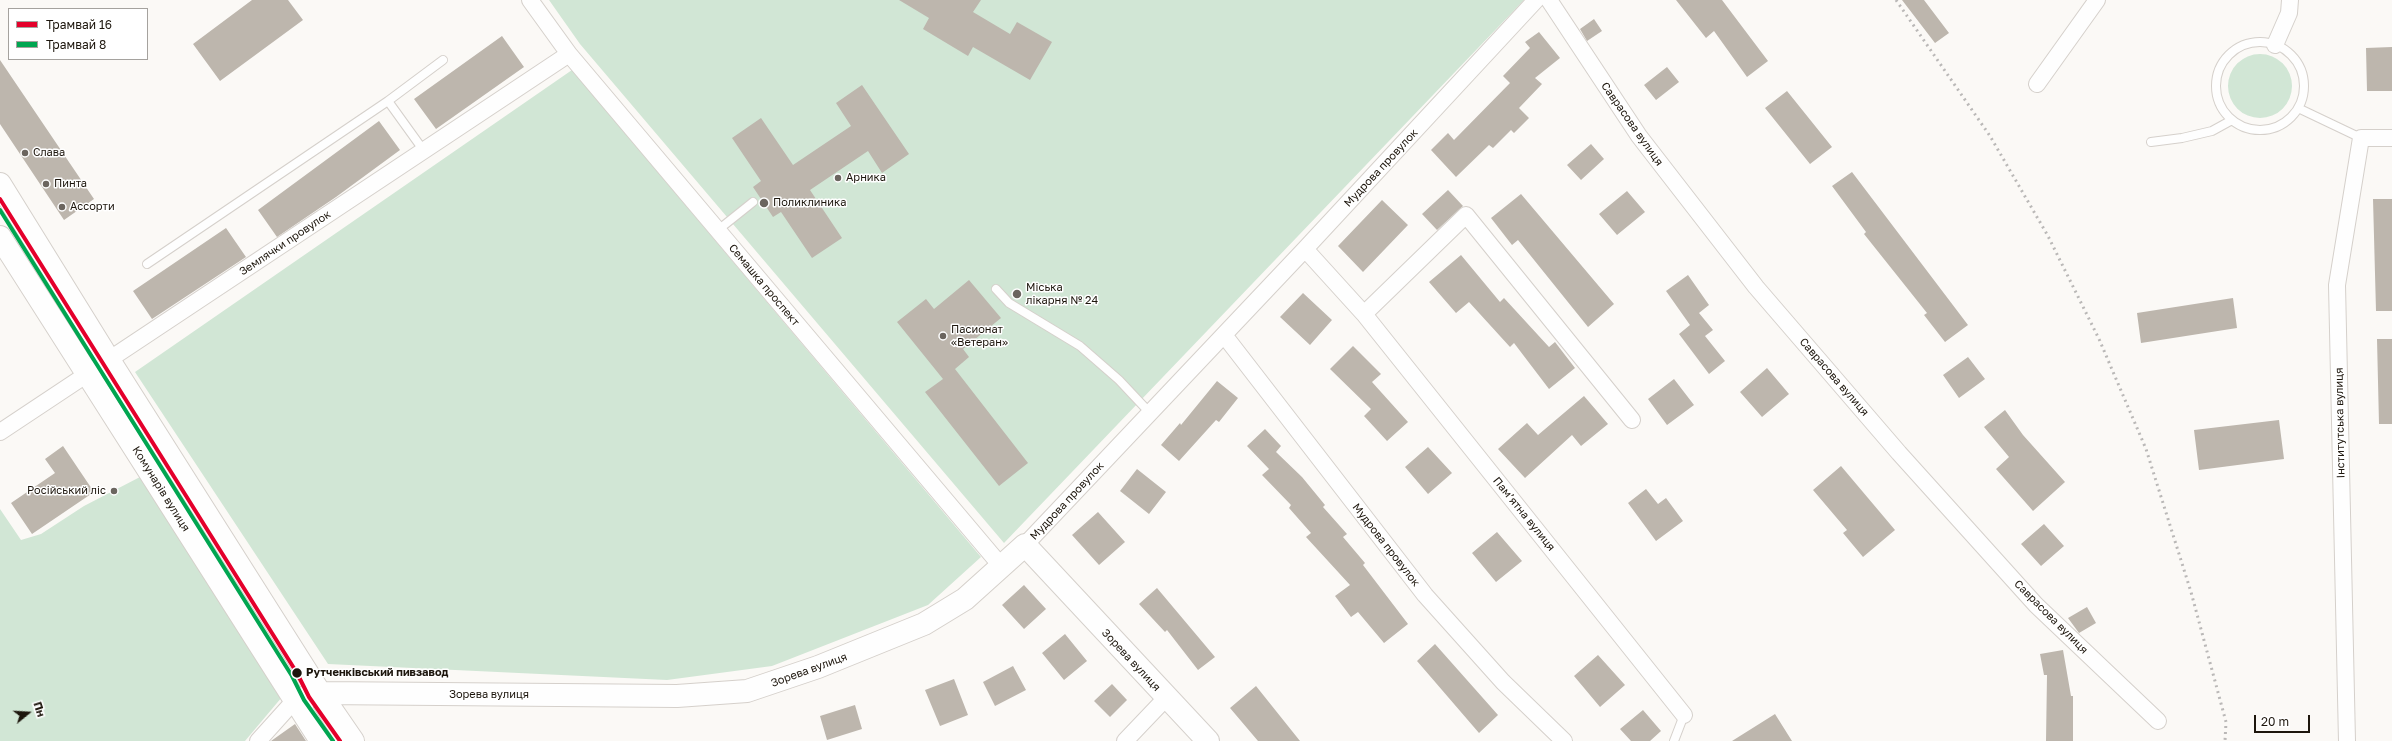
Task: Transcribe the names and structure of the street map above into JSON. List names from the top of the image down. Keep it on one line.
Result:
{"streets":{"street":["Саврасова вулиця","Мудрова провулок","Землячки провулок","Семашка проспект","Інститутська вулиця","Комунарів вулиця","Пам’ятна вулиця","Зорева вулиця"]},"crossings":[["Мудрова провулок","Пам’ятна вулиця"],["Мудрова провулок","Зорева вулиця"],["Землячки провулок","Семашка проспект"],["Землячки провулок","Комунарів вулиця"],["Семашка проспект","Зорева вулиця"],["Комунарів вулиця","Зорева вулиця"]],"places":["Слава","Арника","Пинта","Поликлиника","Ассорти","Міська лікарня № 24","Пасионат «Ветеран»","Російський ліс","Рутченківський пивзавод"],"lines":["tram line 16","tram line 8"],"legend":["Трамвай 16","Трамвай 8"],"scale_bar":"20 m","north":"right"}
